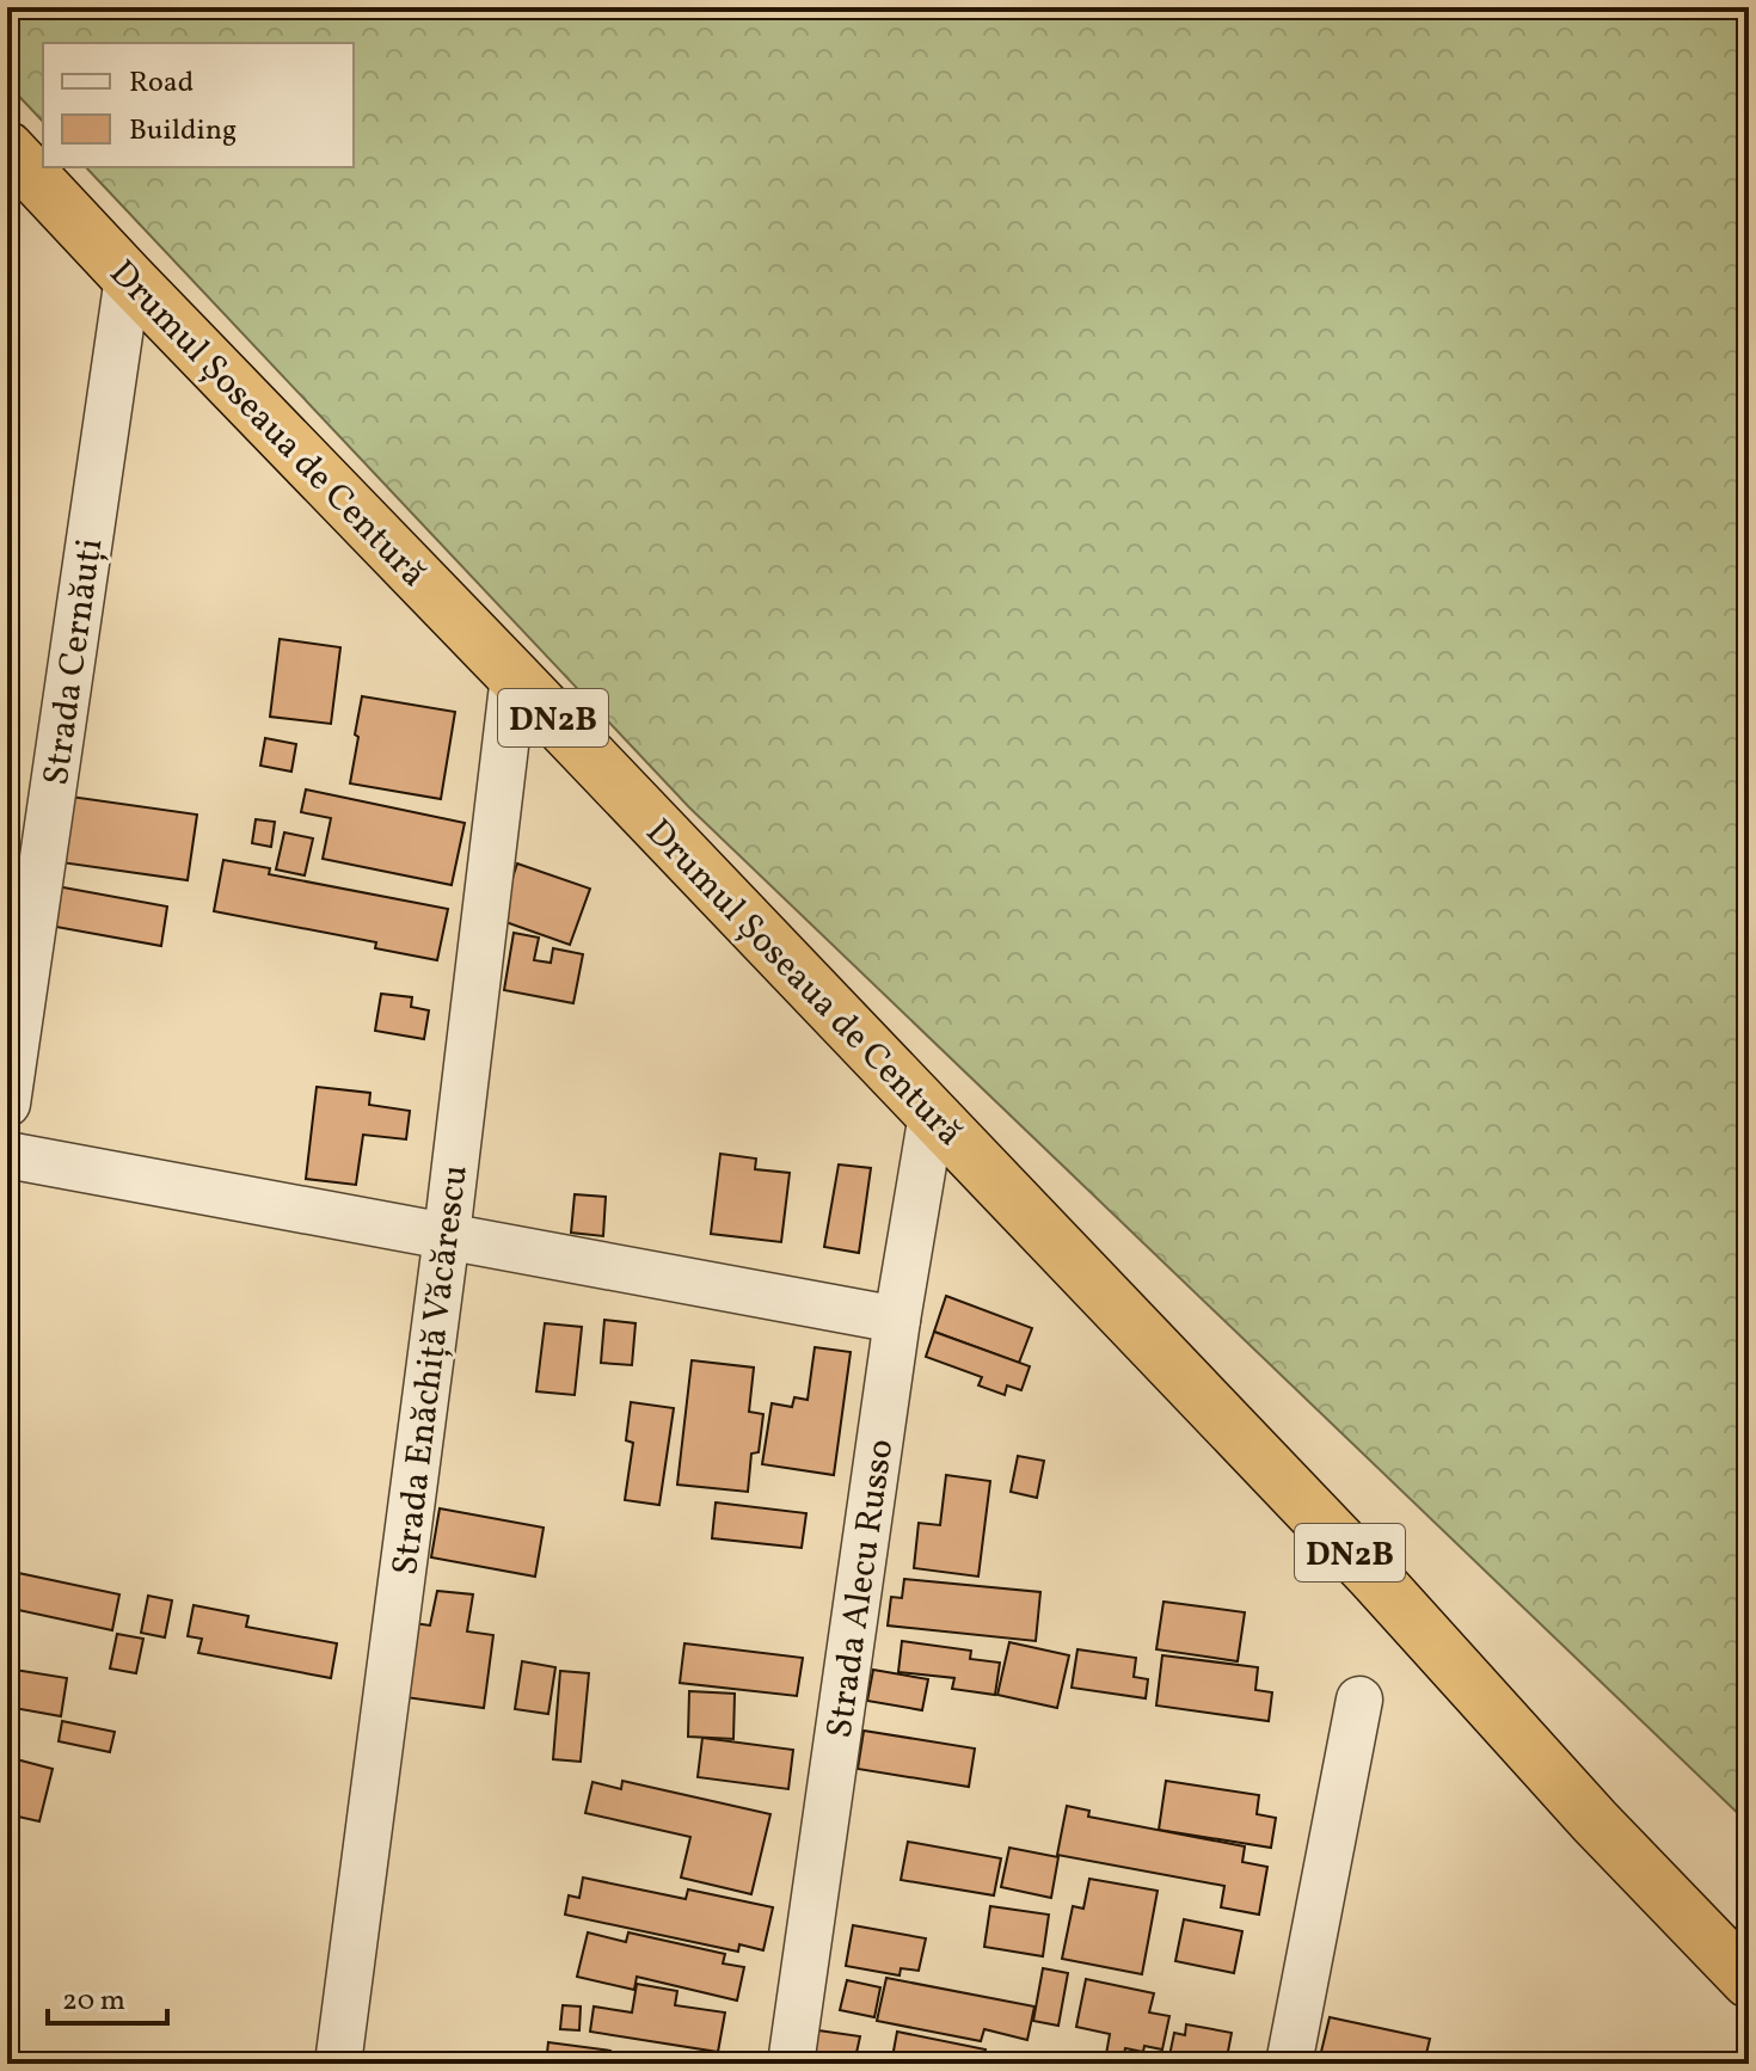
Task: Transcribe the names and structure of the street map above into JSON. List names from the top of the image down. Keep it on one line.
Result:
{"streets":{"highway":["Drumul Șoseaua de Centură","DN2B"],"street":["Strada Cernăuți","Strada Enăchiță Văcărescu","Strada Alecu Russo"]},"crossings":[["Drumul Șoseaua de Centură","Strada Cernăuți"],["Drumul Șoseaua de Centură","Strada Enăchiță Văcărescu"],["Drumul Șoseaua de Centură","Strada Alecu Russo"]],"legend":["Road","Building"],"scale_bar":"20 m"}
